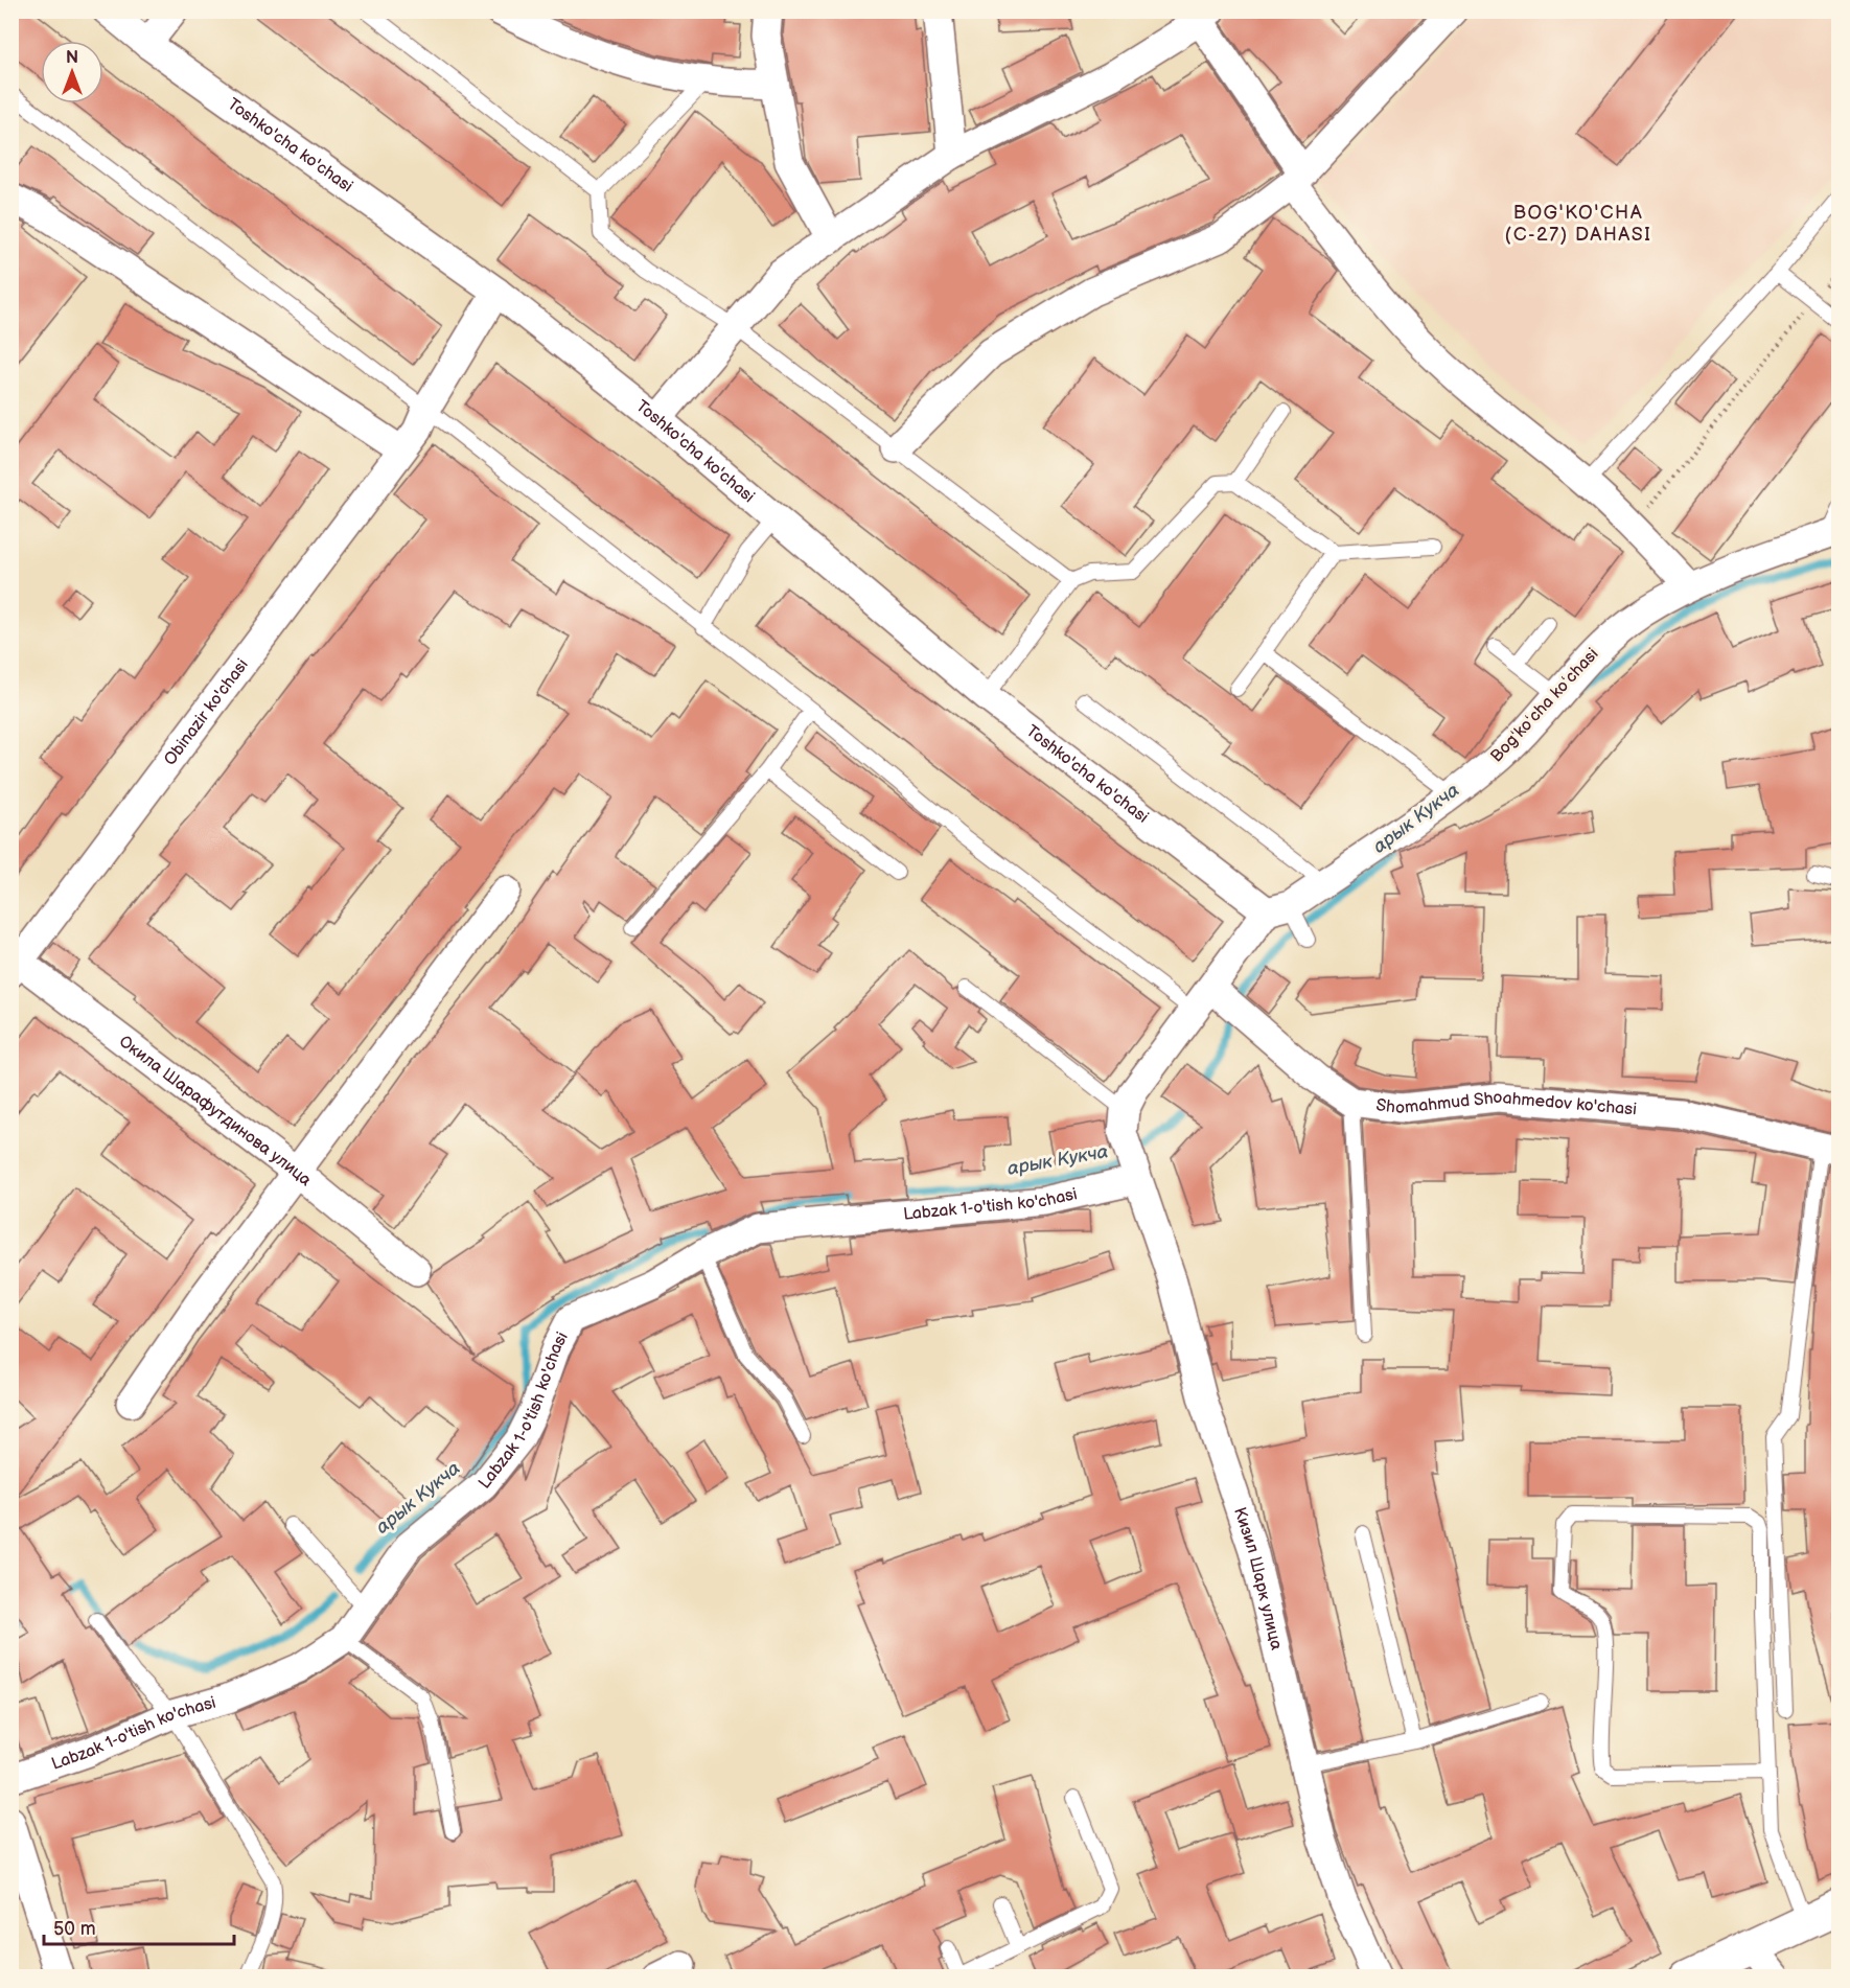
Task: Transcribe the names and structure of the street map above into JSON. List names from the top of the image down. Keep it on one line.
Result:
{"streets":{"street":["Toshko'cha ko'chasi","Bogʻkoʻcha koʻchasi","Obinazir ko'chasi","Shomahmud Shoahmedov ko'chasi","Окила Шарафутдинова улица","Labzak 1-o'tish ko'chasi","Кизил Шарк улица"]},"crossings":[["Toshko'cha ko'chasi","Bogʻkoʻcha koʻchasi"],["Toshko'cha ko'chasi","Obinazir ko'chasi"],["Bogʻkoʻcha koʻchasi","Shomahmud Shoahmedov ko'chasi"],["Bogʻkoʻcha koʻchasi","Кизил Шарк улица"],["Obinazir ko'chasi","Окила Шарафутдинова улица"],["Labzak 1-o'tish ko'chasi","Кизил Шарк улица"]],"districts":["BOG'KO'CHA (C-27) DAHASI"],"water":["арык Кукча"],"scale_bar":"50 m","north":"top"}
